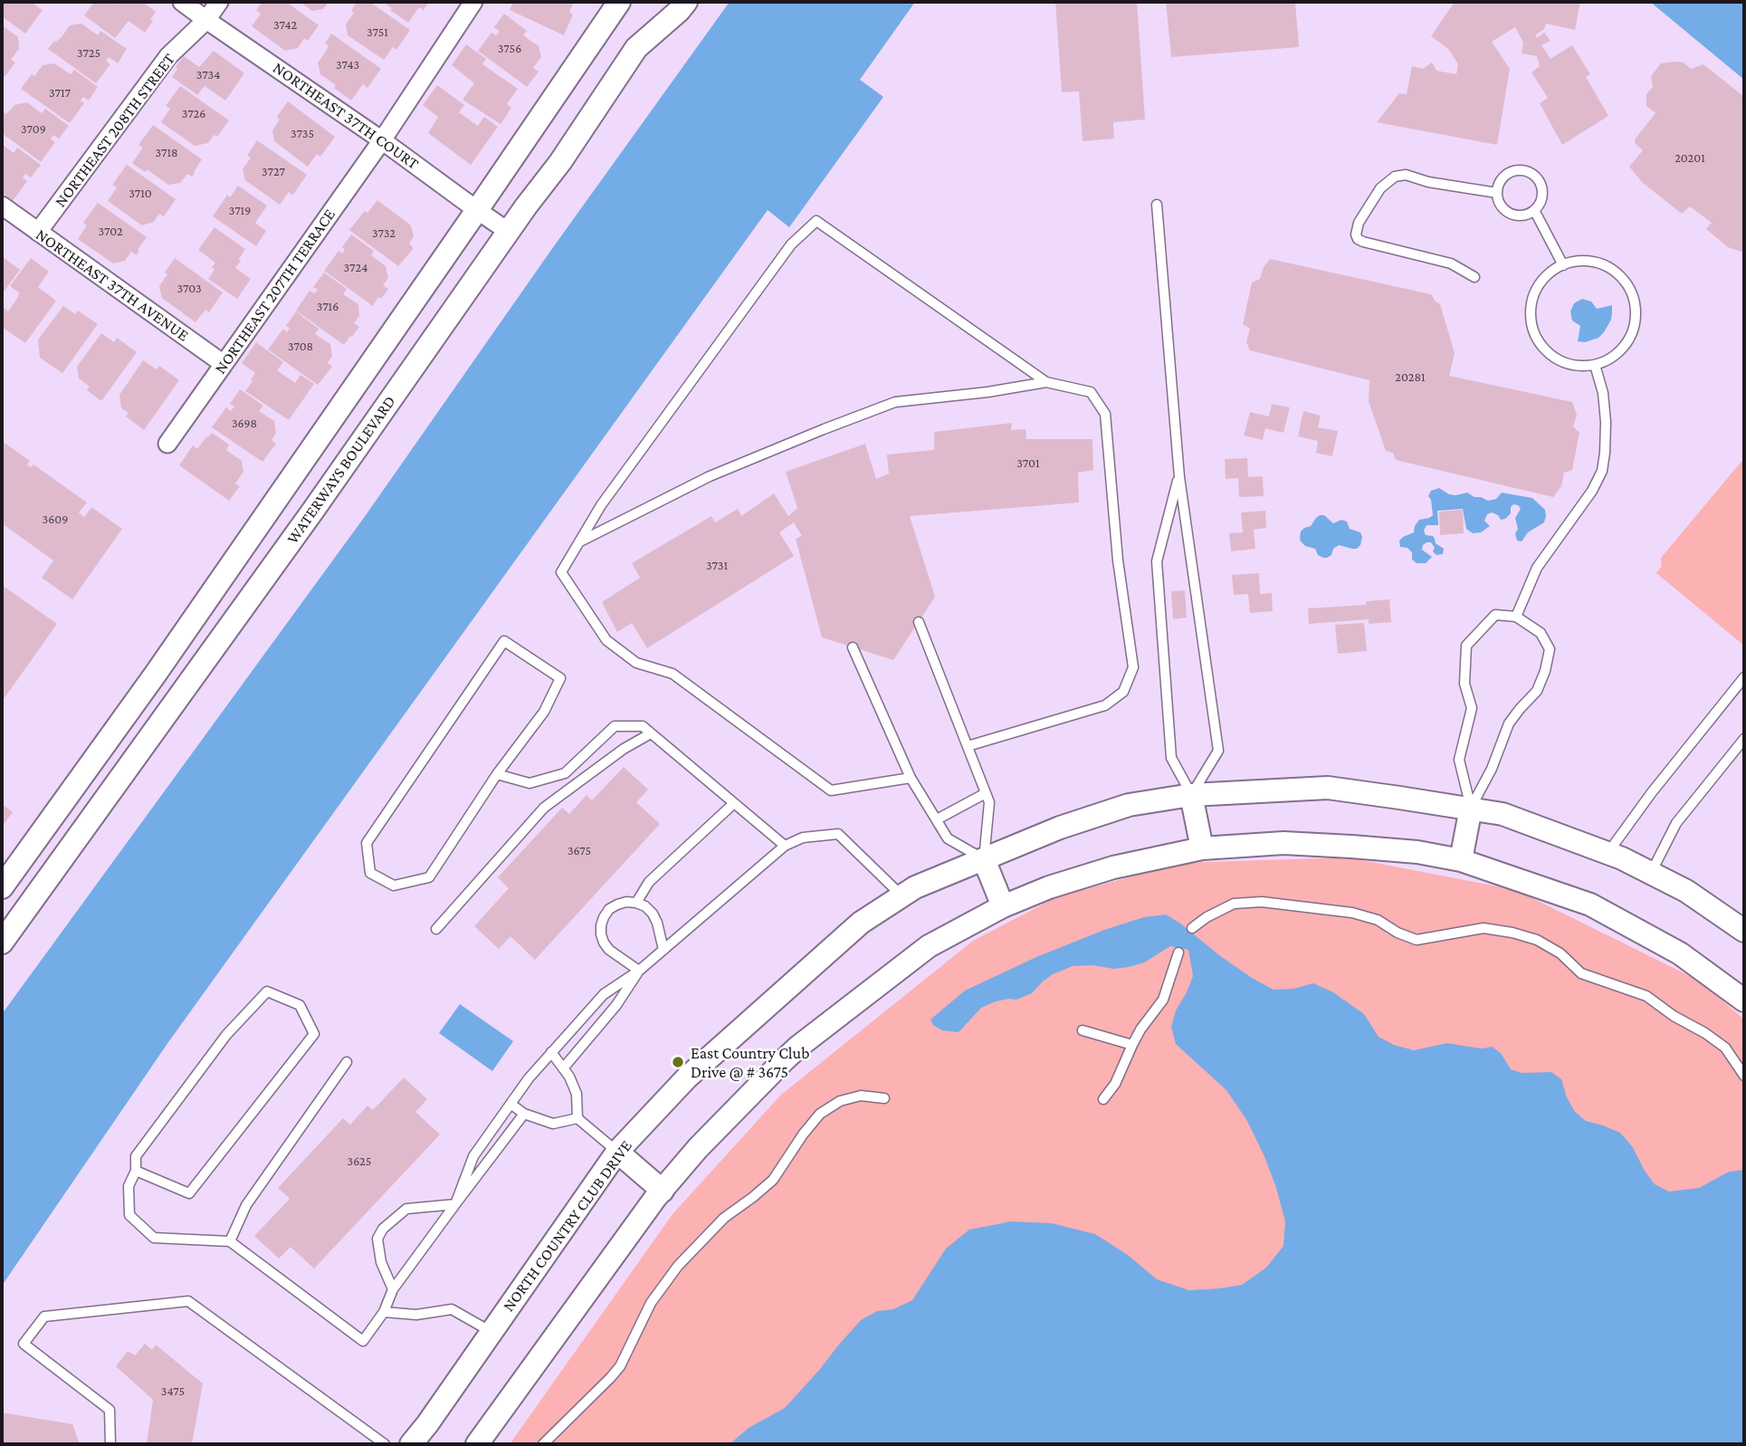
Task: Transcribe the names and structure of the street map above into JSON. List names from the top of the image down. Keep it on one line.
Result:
{"streets":{"street":["NORTHEAST 37TH COURT","NORTHEAST 208TH STREET","NORTHEAST 37TH AVENUE","NORTHEAST 207TH TERRACE","WATERWAYS BOULEVARD","NORTH COUNTRY CLUB DRIVE"]},"crossings":[["NORTHEAST 37TH COURT","NORTHEAST 208TH STREET"],["NORTHEAST 37TH COURT","NORTHEAST 207TH TERRACE"],["NORTHEAST 37TH COURT","WATERWAYS BOULEVARD"],["NORTHEAST 208TH STREET","NORTHEAST 37TH AVENUE"],["NORTHEAST 37TH AVENUE","NORTHEAST 207TH TERRACE"]],"places":["East Country Club Drive @ # 3675"],"house_numbers":["3742","3751","3756","3725","3743","3734","3717","3726","3709","3735","3718","20201","3727","3710","3719","3702","3732","3724","3703","3716","3708","20281","3698","3701","3609","3731","3675","3625","3475"]}
